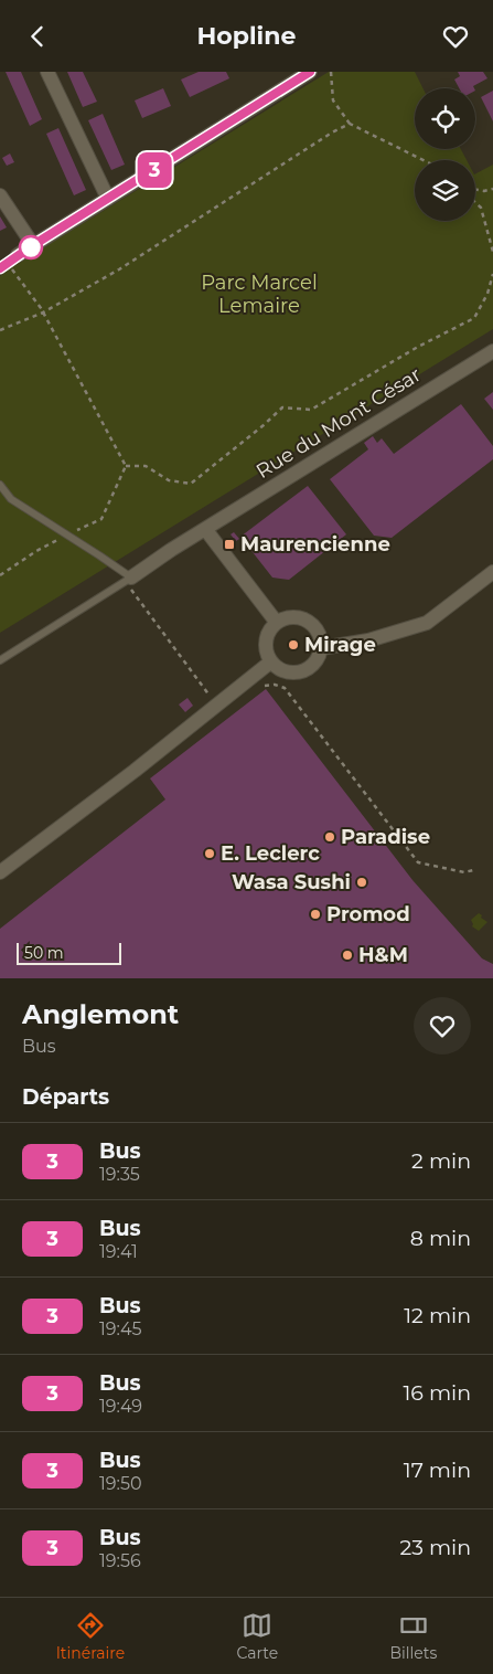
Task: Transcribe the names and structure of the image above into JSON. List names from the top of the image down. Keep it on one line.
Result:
{"streets":{"street":["Rue du Mont César"]},"parks":["Parc Marcel Lemaire"],"places":{"transit":["Maurencienne"],"other":["Mirage","Paradise","E. Leclerc","Wasa Sushi","Promod","H&M"]},"lines":["bus line 3"],"scale_bar":"50 m","page":{"header":"Hopline","on_map":"3","scale":"50 m","heading":[["Anglemont","Bus"],"Départs"],"list":[{"mark":"3","name":"Bus","note":"19:35","value":"2 min"},{"mark":"3","name":"Bus","note":"19:41","value":"8 min"},{"mark":"3","name":"Bus","note":"19:45","value":"12 min"},{"mark":"3","name":"Bus","note":"19:49","value":"16 min"},{"mark":"3","name":"Bus","note":"19:50","value":"17 min"},{"mark":"3","name":"Bus","note":"19:56","value":"23 min"}],"tabs":["Itinéraire","Carte","Billets"]}}
